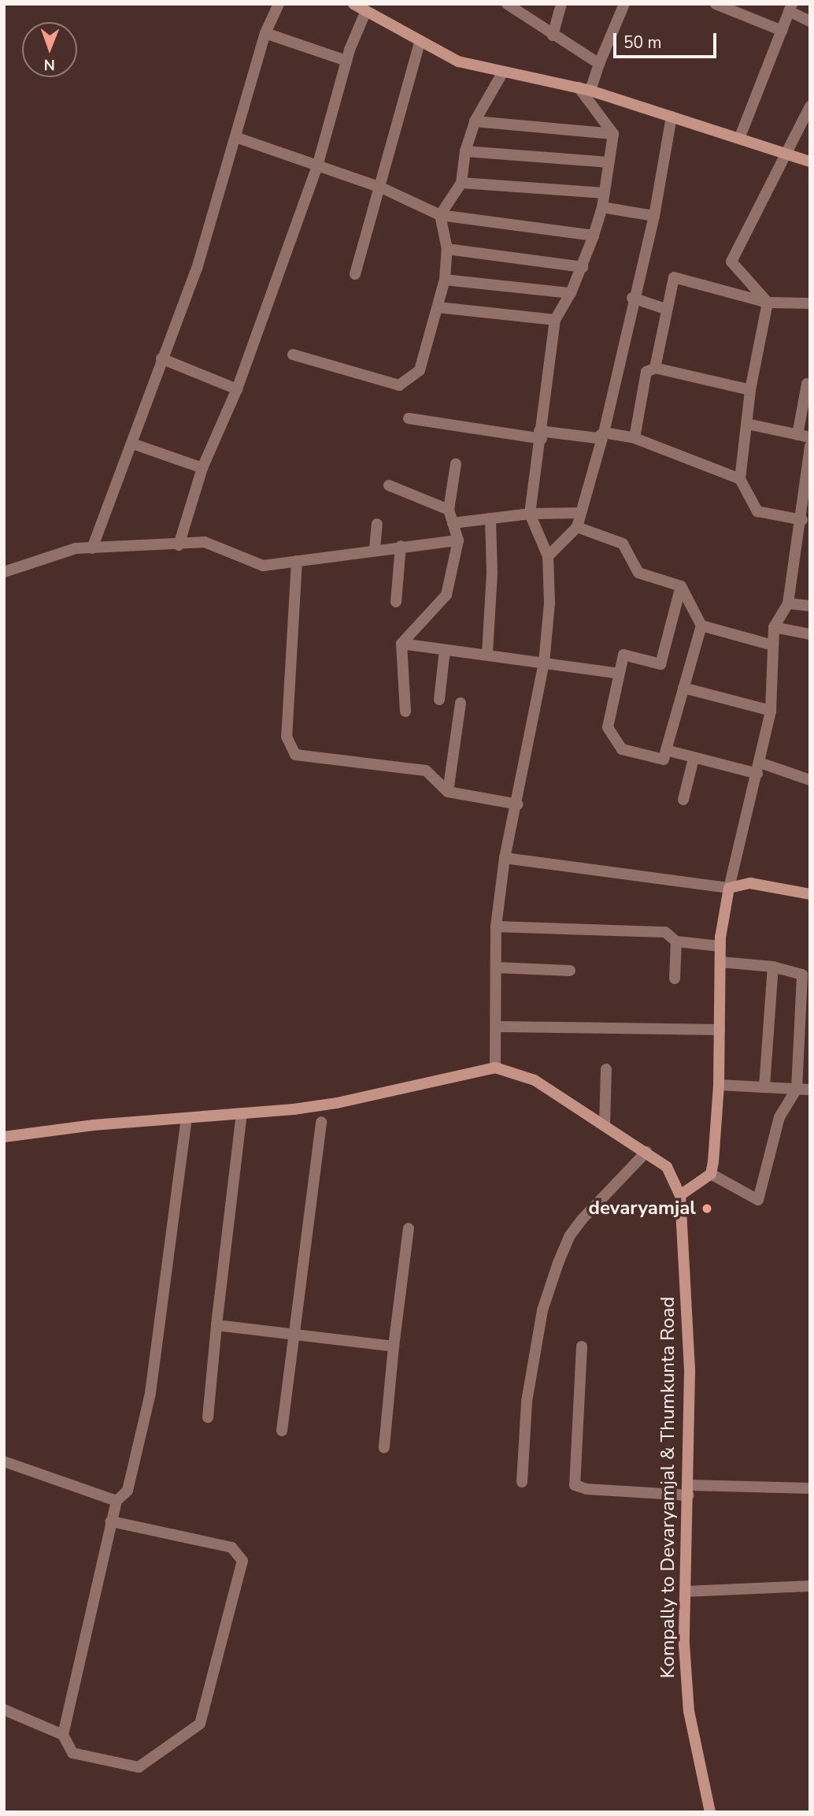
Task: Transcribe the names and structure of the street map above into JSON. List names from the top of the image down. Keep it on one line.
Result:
{"streets":{"main road":["Kompally to Devaryamjal & Thumkunta Road"]},"places":["devaryamjal"],"scale_bar":"50 m","north":"bottom"}
